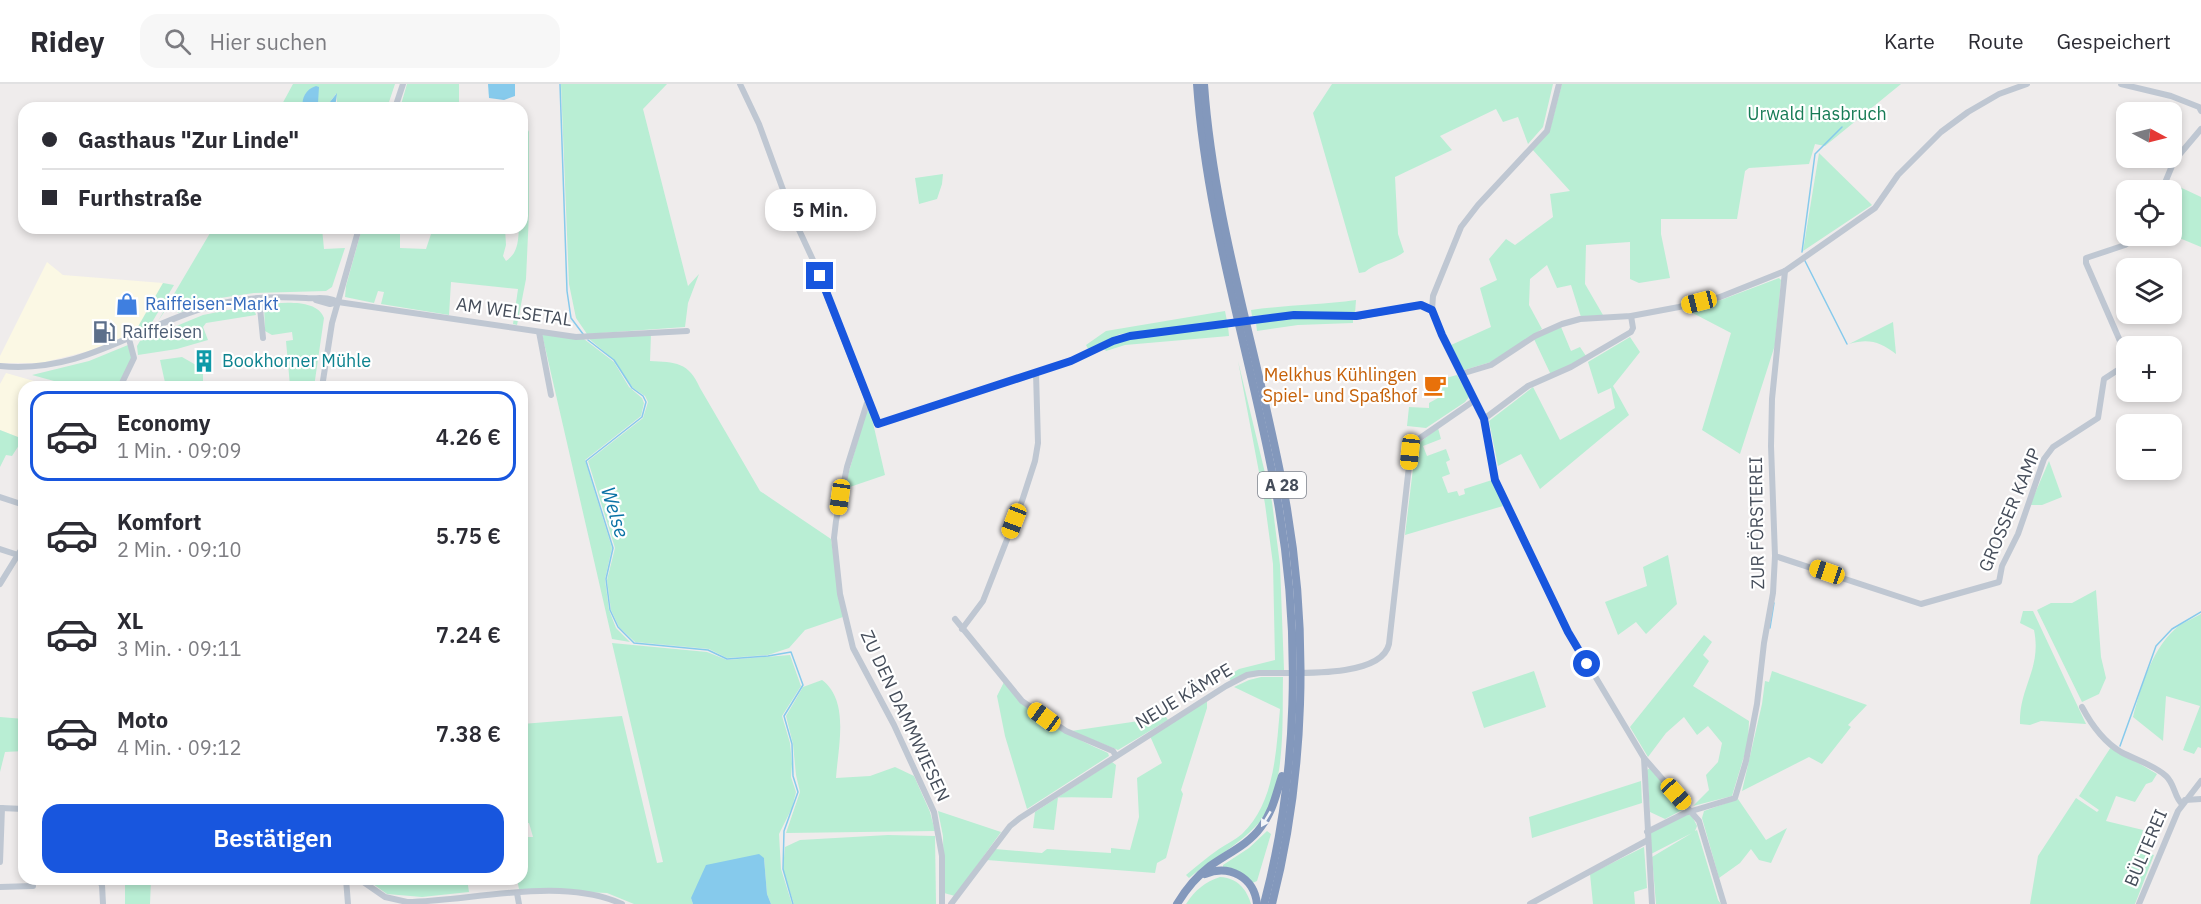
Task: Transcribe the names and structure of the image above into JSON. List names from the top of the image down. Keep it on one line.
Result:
{"streets":{"highway":["A 28"],"street":["AM WELSETAL","GROSSER KAMP","ZUR FÖRSTEREI","NEUE KÄMPE","ZU DEN DAMMWIESEN","BÜLTEREI"]},"crossings":[["GROSSER KAMP","ZUR FÖRSTEREI"]],"water":["Welse"],"parks":["Urwald Hasbruch"],"places":{"shop":["Raiffeisen-Markt"],"fuel station":["Raiffeisen"],"building":["Bookhorner Mühle"],"cafe":["Melkhus Kühlingen Spiel- und Spaßhof"]},"north":"right","page":{"header":"Ridey","search":"Hier suchen","nav":["Karte","Route","Gespeichert"],"map_buttons":["+","−"],"banner":["Gasthaus \"Zur Linde\"","Furthstraße"],"bubble":"5 Min.","list":[{"name":"Economy","note":"1 Min. · 09:09","value":"4.26 €"},{"name":"Komfort","note":"2 Min. · 09:10","value":"5.75 €"},{"name":"XL","note":"3 Min. · 09:11","value":"7.24 €"},{"name":"Moto","note":"4 Min. · 09:12","value":"7.38 €"}],"buttons":"Bestätigen"}}
